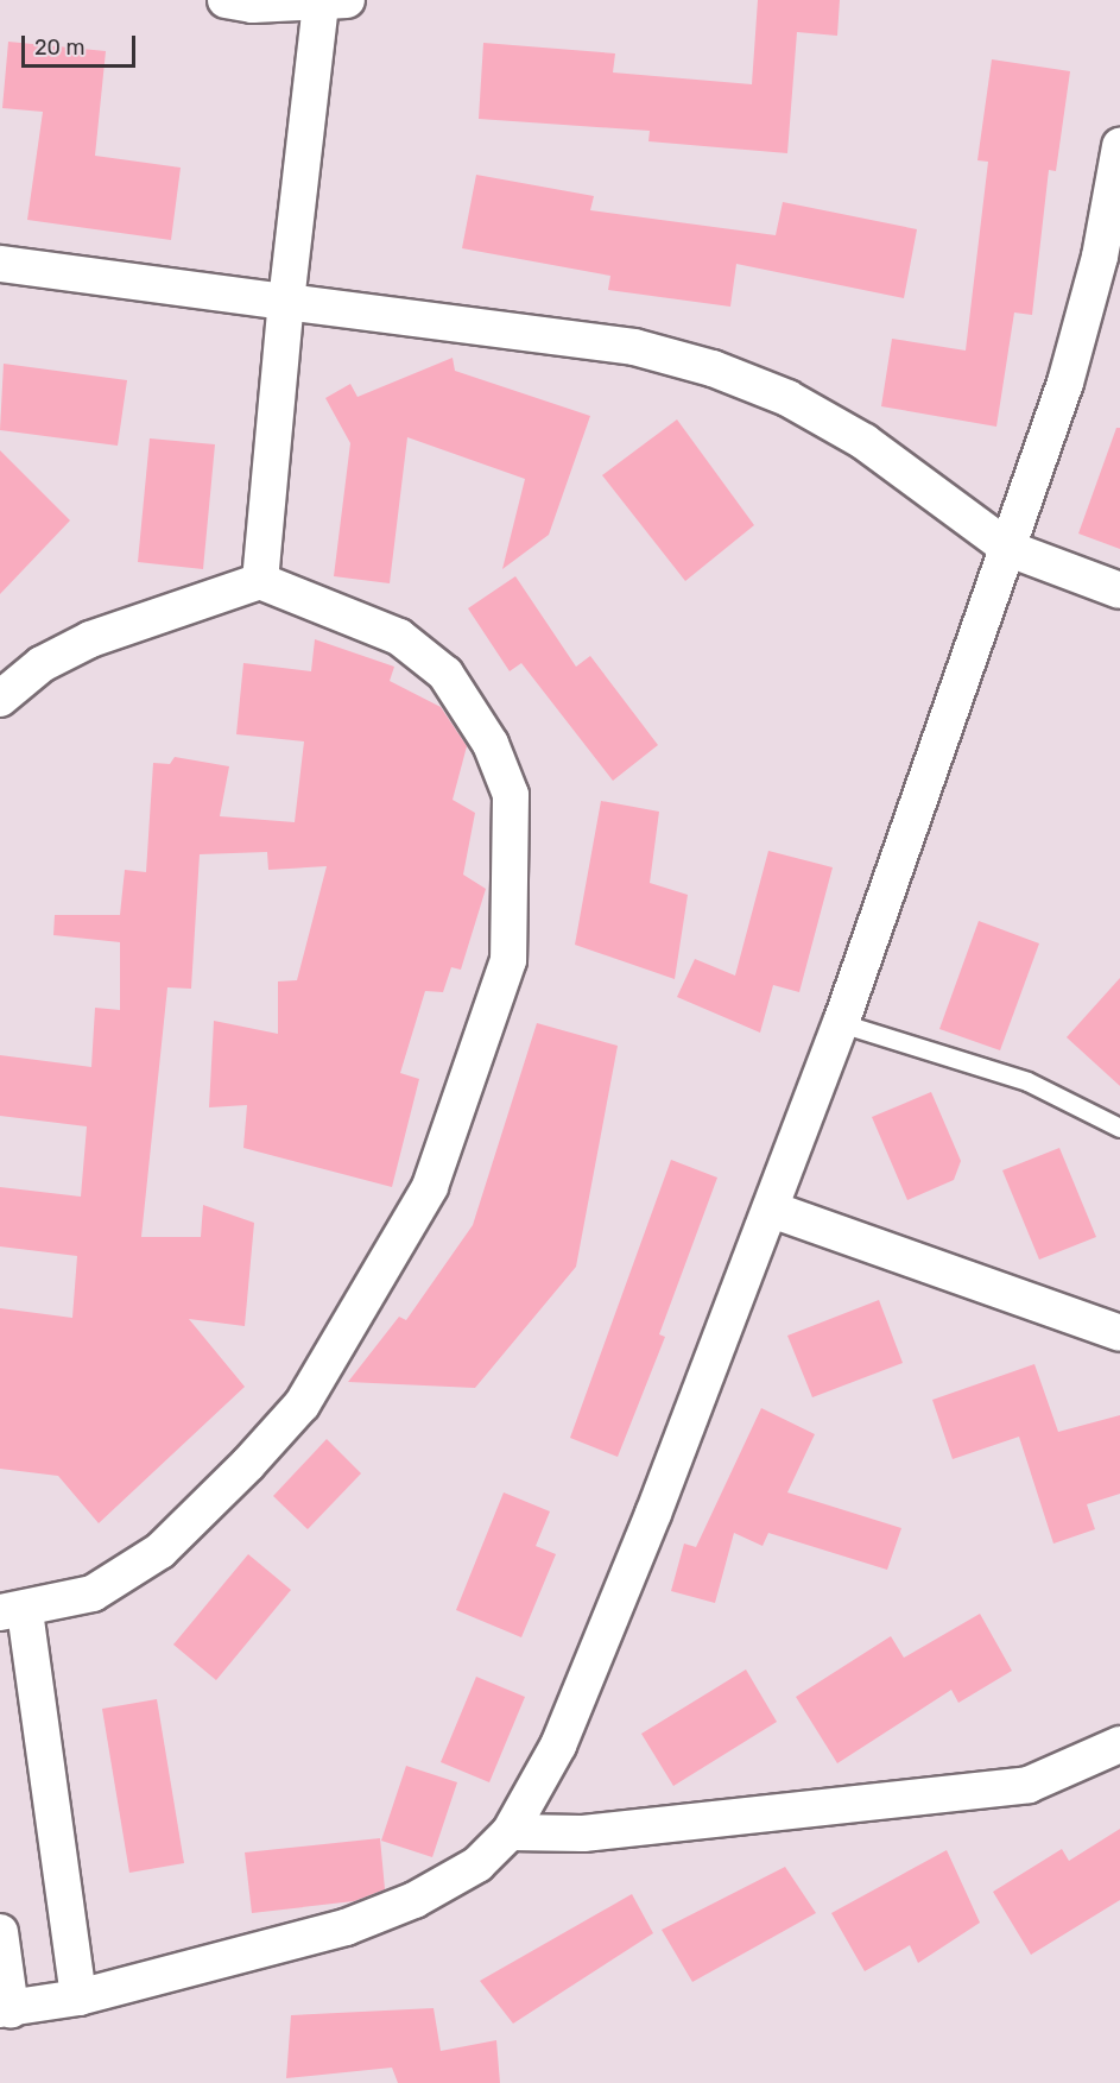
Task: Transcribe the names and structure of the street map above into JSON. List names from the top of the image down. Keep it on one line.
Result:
{"scale_bar":"20 m"}
